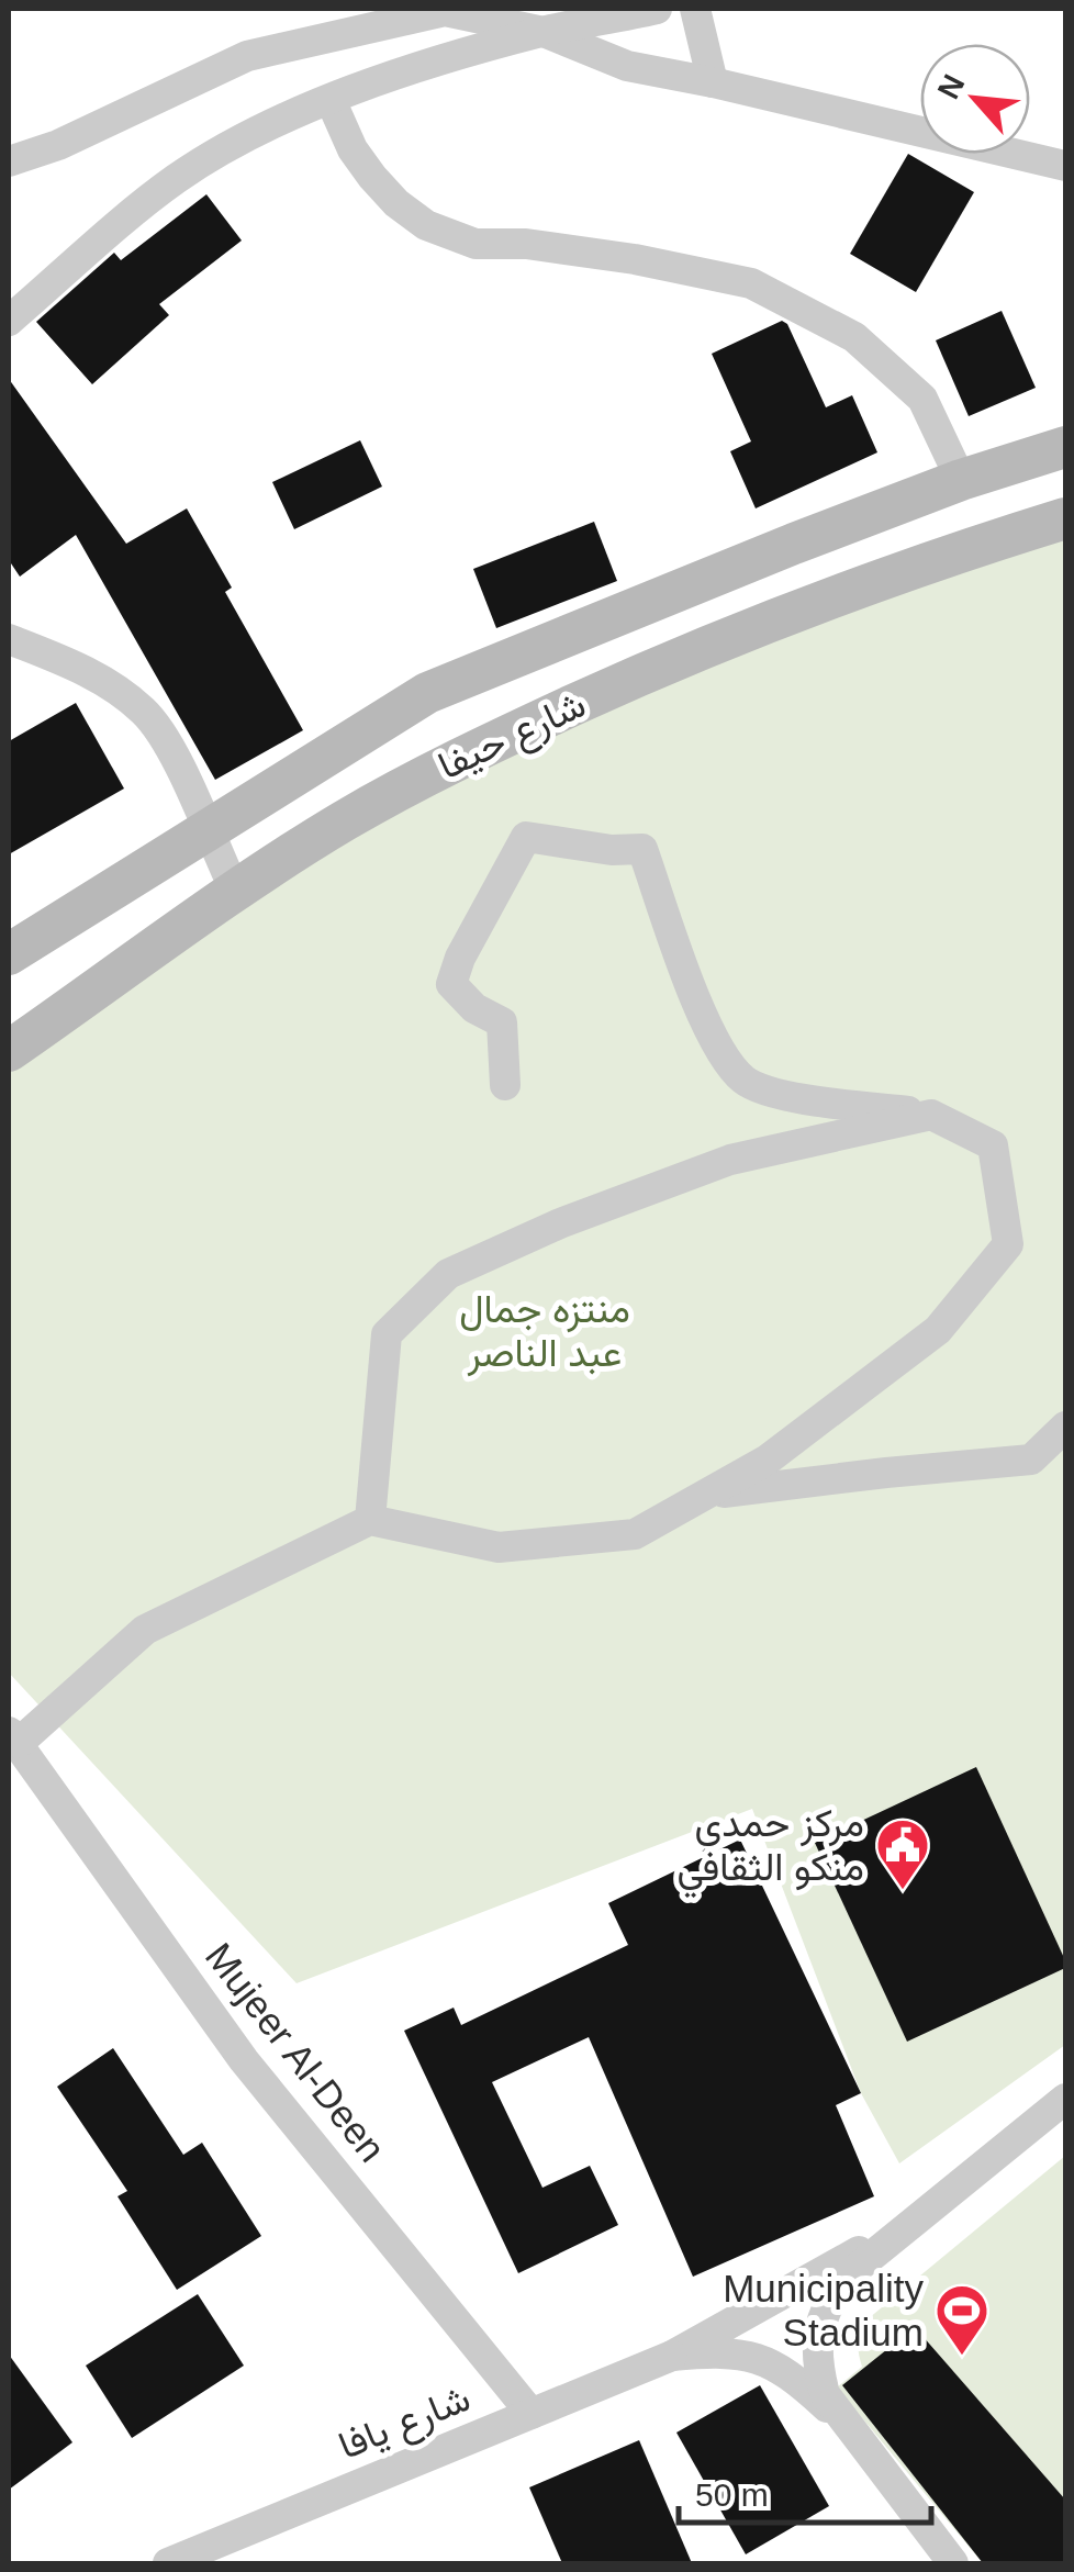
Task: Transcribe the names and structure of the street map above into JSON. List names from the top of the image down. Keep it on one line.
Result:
{"streets":{"main road":["شارع حيفا"],"street":["Mujeer Al-Deen","شارع يافا"]},"crossings":[["Mujeer Al-Deen","شارع يافا"]],"parks":["منتزه جمال عبد الناصر"],"places":{"public building":["مركز حمدي منكو الثقافي"],"sports":["Municipality Stadium"]},"scale_bar":"50 m","north":"top left"}
